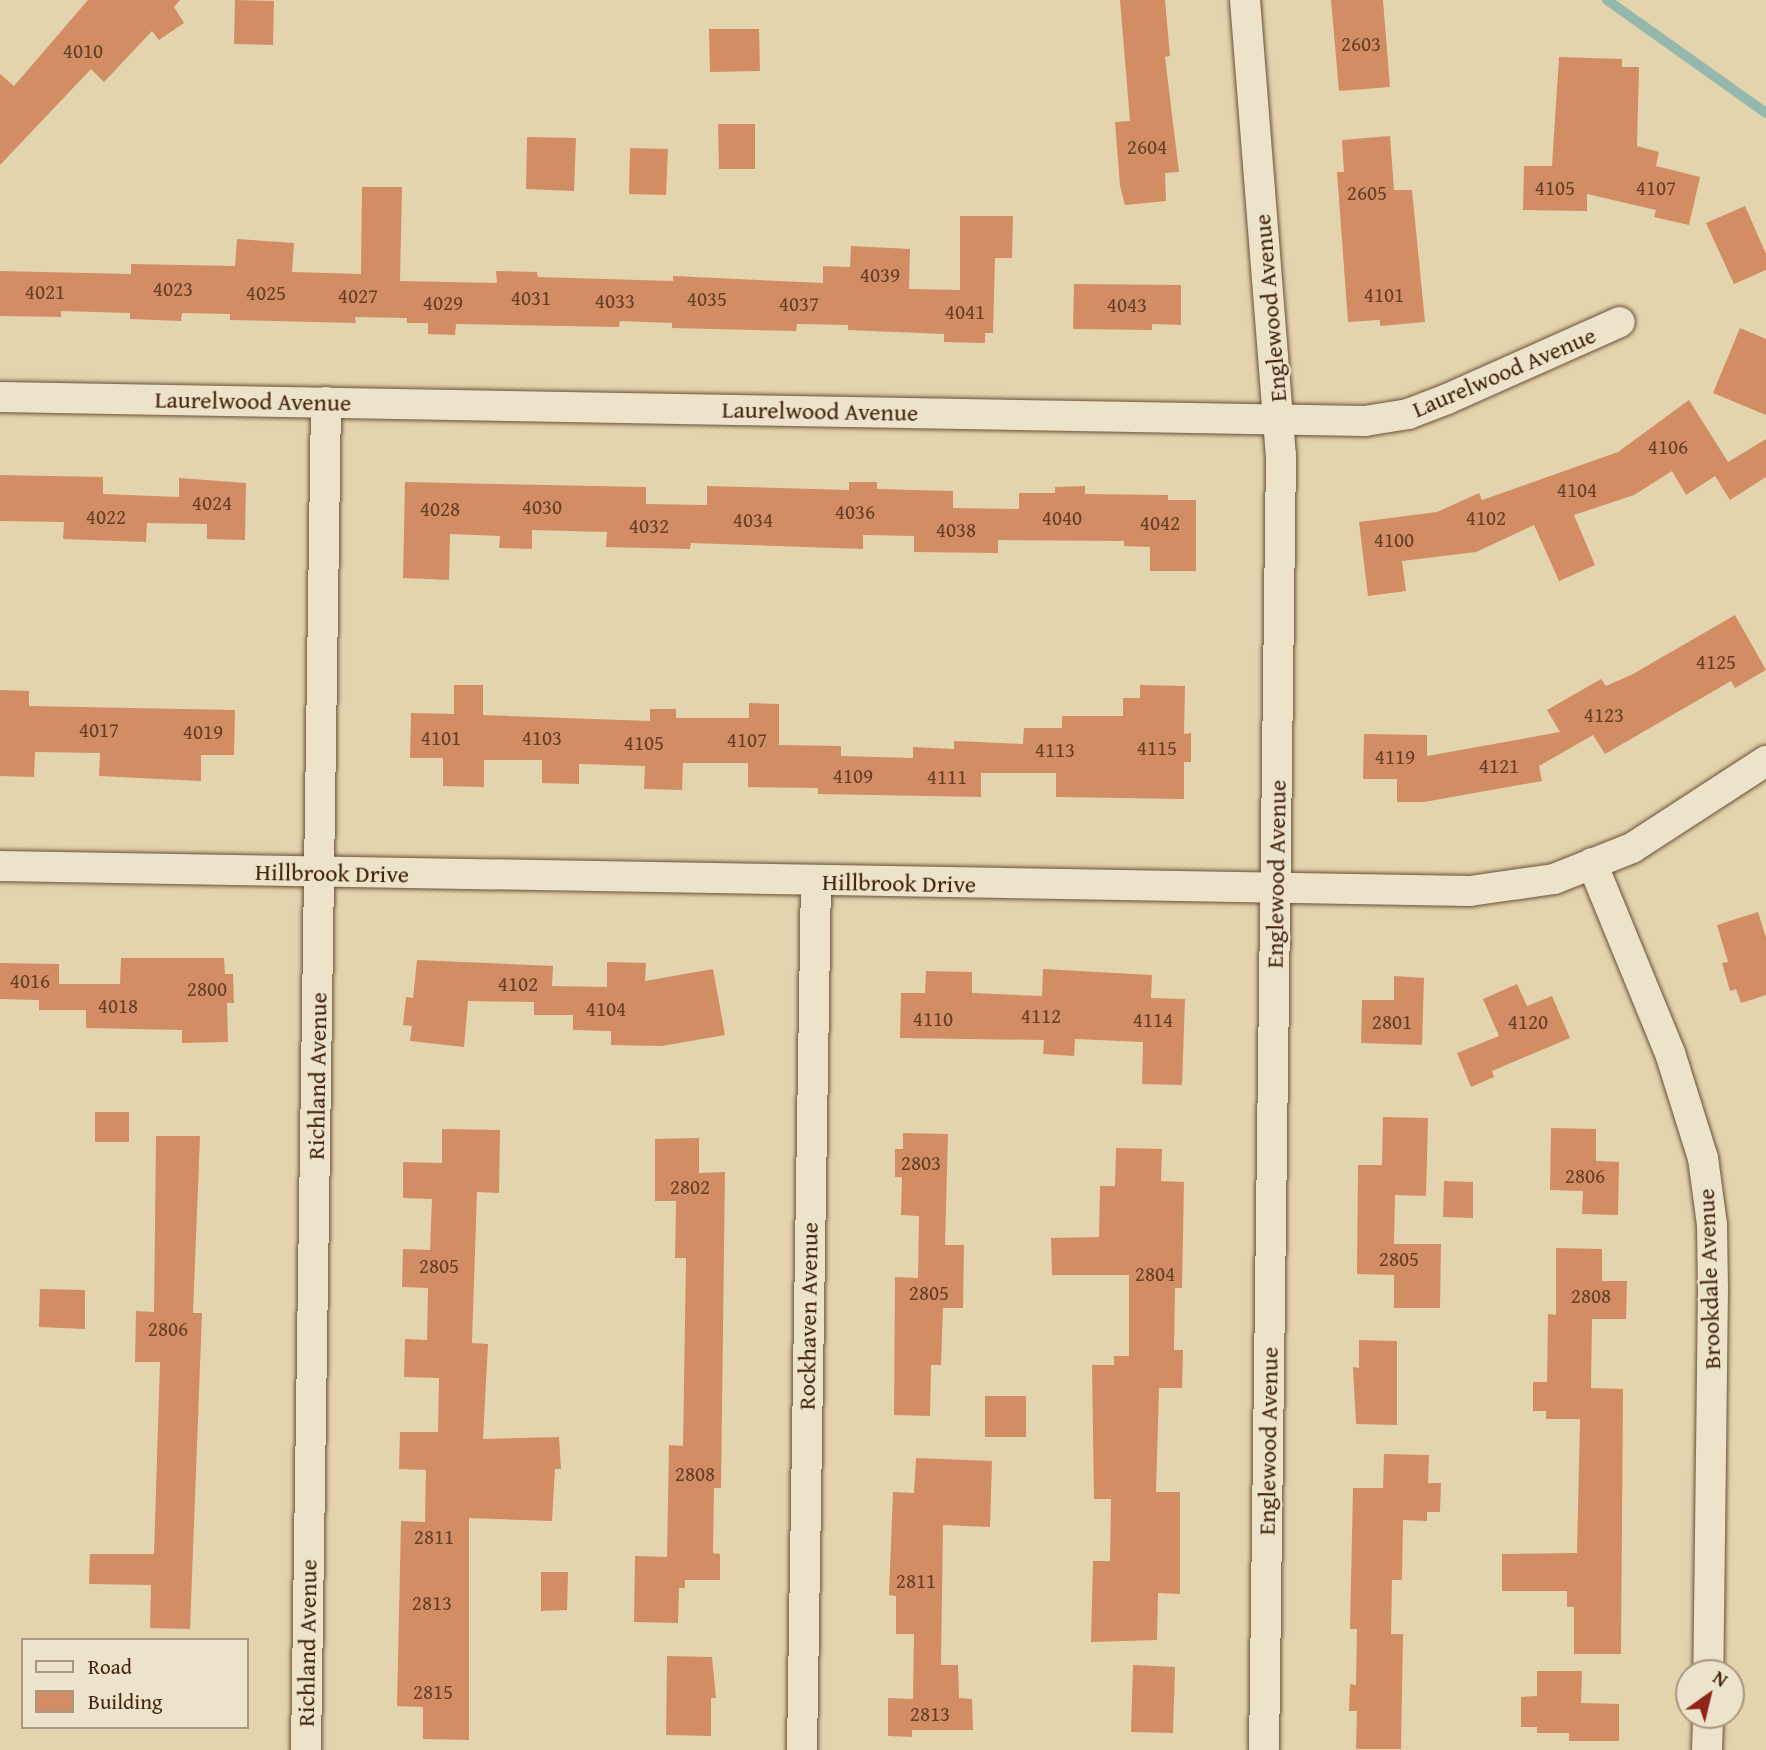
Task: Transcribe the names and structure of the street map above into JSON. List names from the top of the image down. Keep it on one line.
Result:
{"streets":{"street":["Englewood Avenue","Laurelwood Avenue","Hillbrook Drive","Richland Avenue","Brookdale Avenue","Rockhaven Avenue"]},"crossings":[["Englewood Avenue","Laurelwood Avenue"],["Englewood Avenue","Hillbrook Drive"],["Laurelwood Avenue","Richland Avenue"],["Hillbrook Drive","Richland Avenue"],["Hillbrook Drive","Brookdale Avenue"],["Hillbrook Drive","Rockhaven Avenue"]],"house_numbers":["2603","4010","2604","4105","4107","2605","4039","4023","4021","4025","4101","4027","4031","4035","4033","4029","4037","4043","4041","4106","4104","4024","4030","4028","4036","4022","4040","4102","4034","4042","4032","4038","4100","4125","4123","4017","4019","4101","4103","4107","4105","4115","4113","4119","4121","4109","4111","4016","4102","2800","4018","4104","4112","4110","4114","2801","4120","2803","2806","2802","2805","2805","2804","2805","2808","2806","2808","2811","2811","2813","2815","2813"],"legend":["Road","Building"],"north":"top right"}
